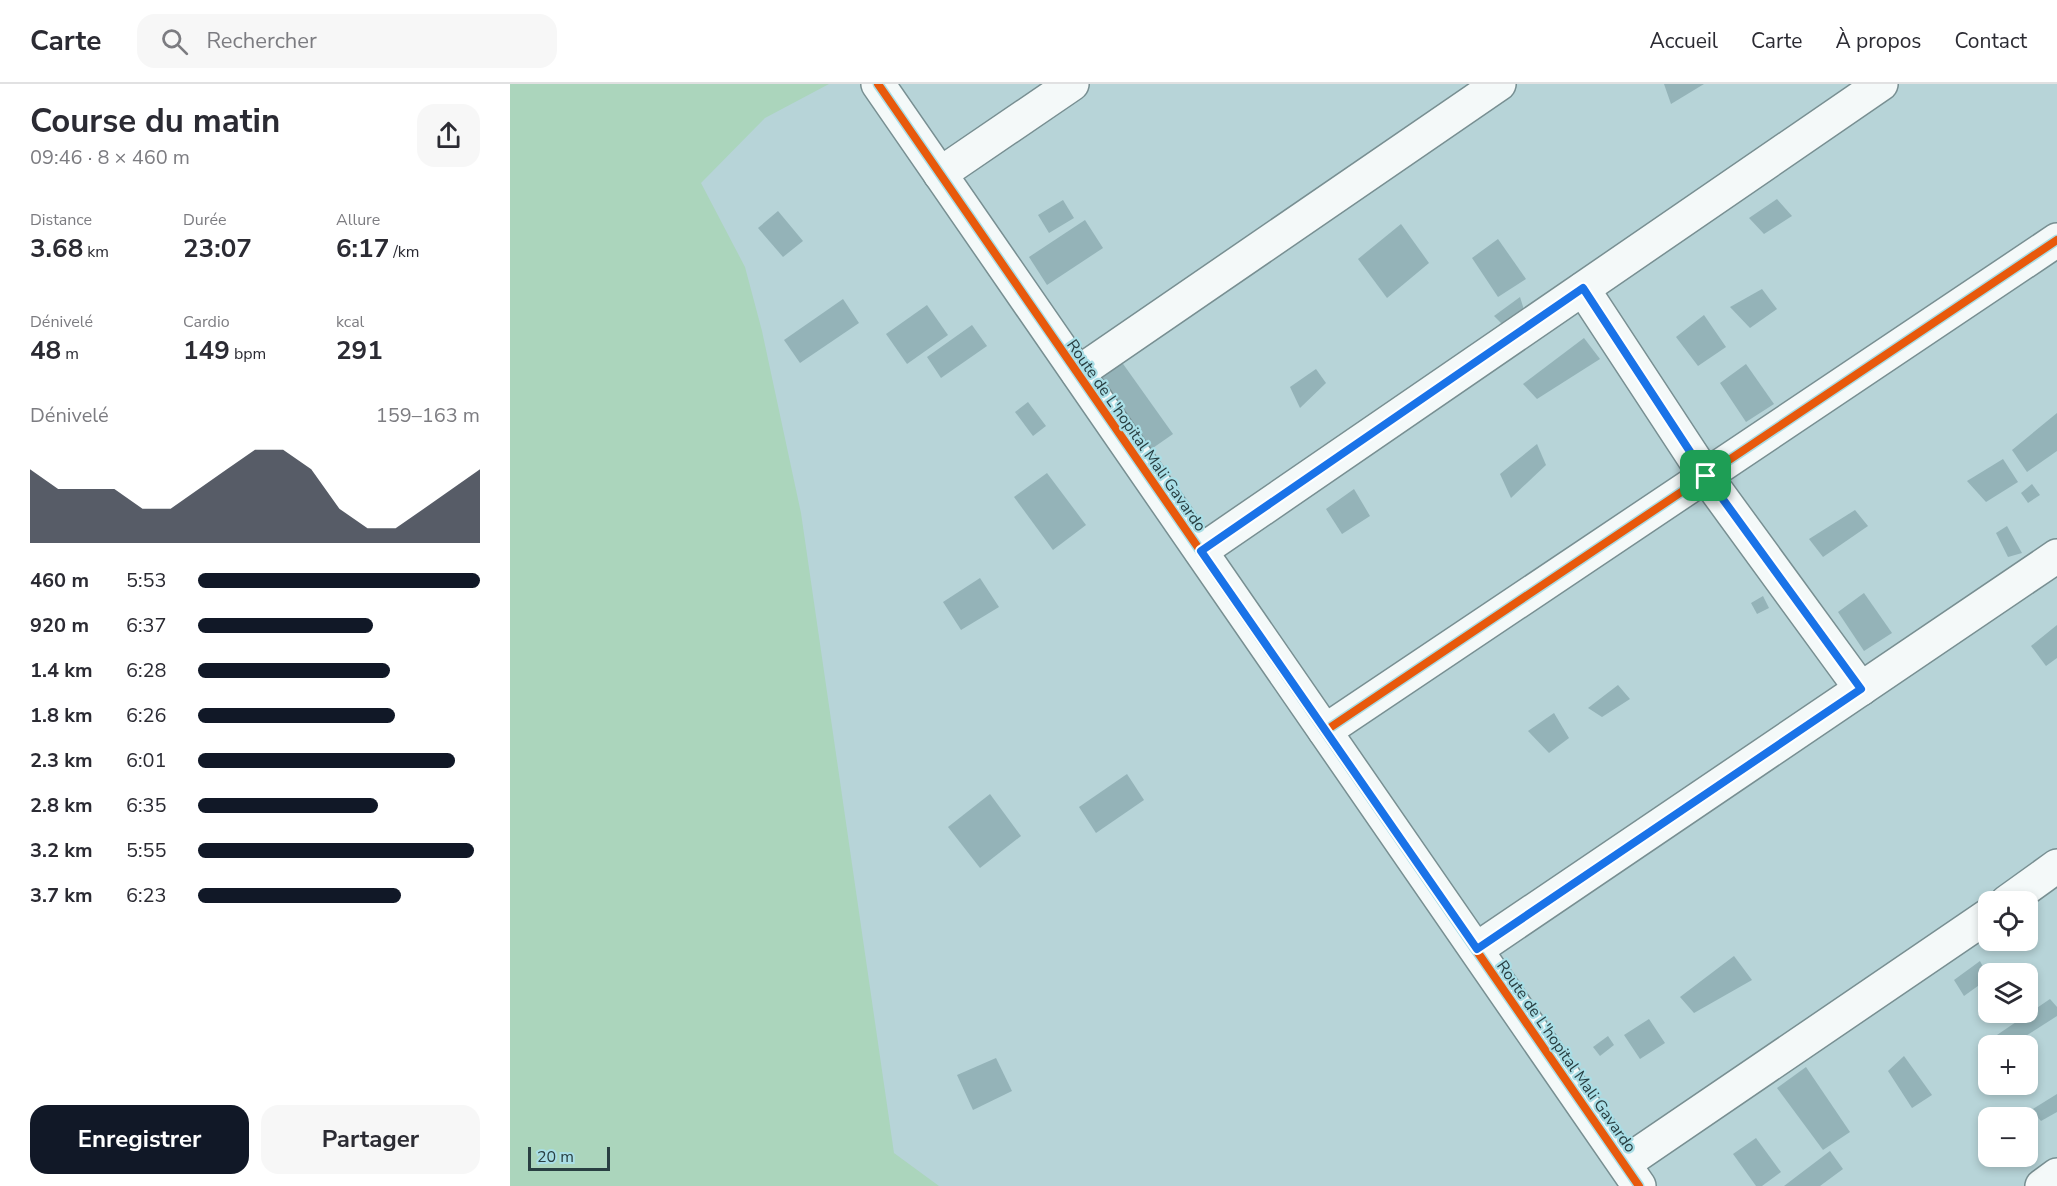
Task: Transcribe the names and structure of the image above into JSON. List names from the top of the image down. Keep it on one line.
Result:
{"streets":{"street":["Route de L'hopital Mali Gavardo"]},"scale_bar":"20 m","page":{"header":"Carte","search":"Rechercher","nav":["Accueil","Carte","À propos","Contact"],"heading":["Course du matin","09:46 · 8 × 460 m"],"stats":[["Distance","3.68 km"],["Durée","23:07"],["Allure","6:17 /km"],["Dénivelé","48 m"],["Cardio","149 bpm"],["kcal","291"]],"chart":["Dénivelé","159–163 m"],"list":[{"name":"460 m","note":"5:53"},{"name":"920 m","note":"6:37"},{"name":"1.4 km","note":"6:28"},{"name":"1.8 km","note":"6:26"},{"name":"2.3 km","note":"6:01"},{"name":"2.8 km","note":"6:35"},{"name":"3.2 km","note":"5:55"},{"name":"3.7 km","note":"6:23"}],"map_buttons":["+","−"],"buttons":["Enregistrer","Partager"],"scale":"20 m"}}
